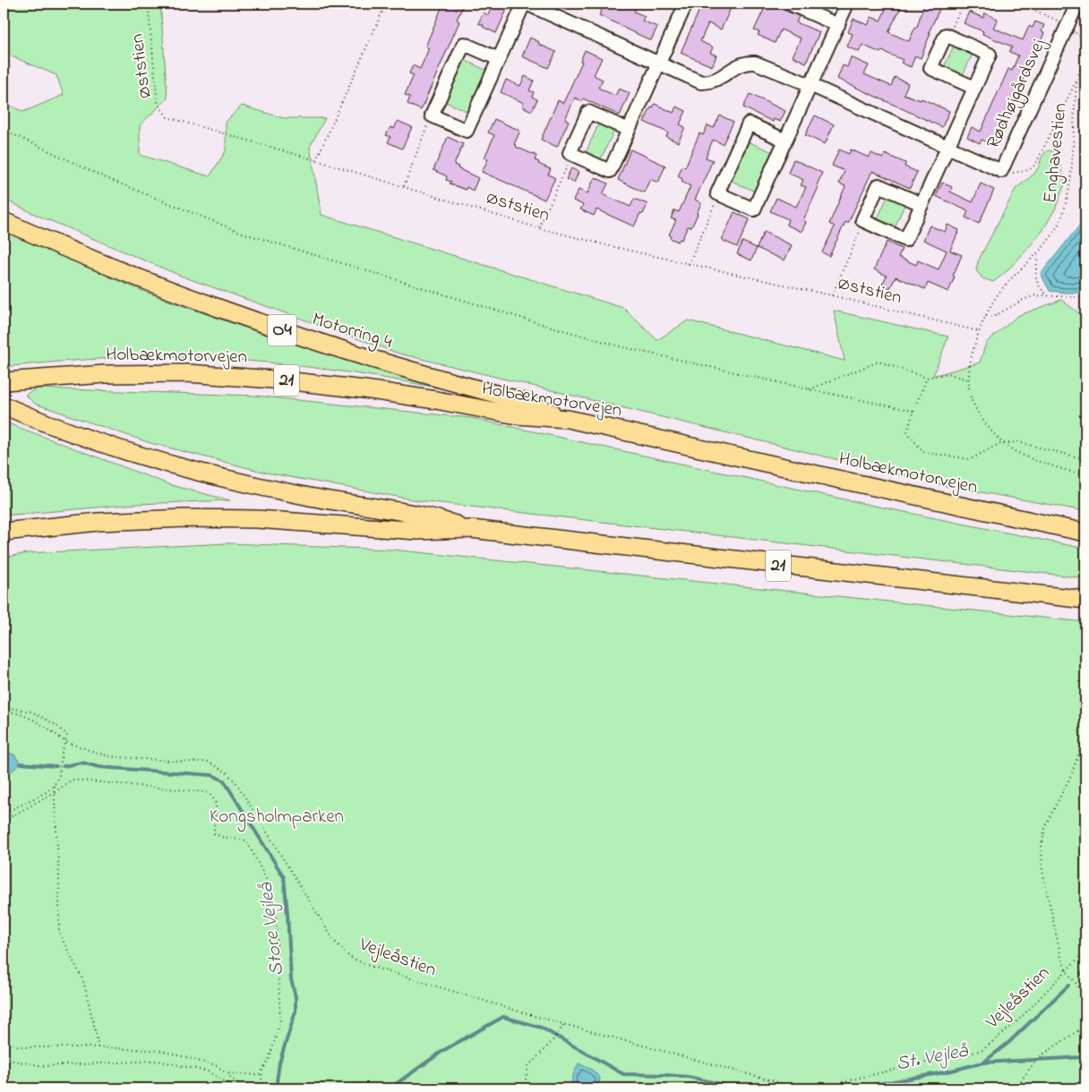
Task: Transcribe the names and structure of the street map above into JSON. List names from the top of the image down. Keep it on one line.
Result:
{"streets":{"highway":["O4","Motorring 4","Holbækmotorvejen","21"],"street":["Rødhøjgårdsvej"],"path":["Øststien","Enghavestien","Vejleåstien"]},"crossings":[["Øststien","Enghavestien"],["Motorring 4","Holbækmotorvejen"]],"water":["Store Vejleå","St. Vejleå"],"parks":["Kongsholmparken"]}
